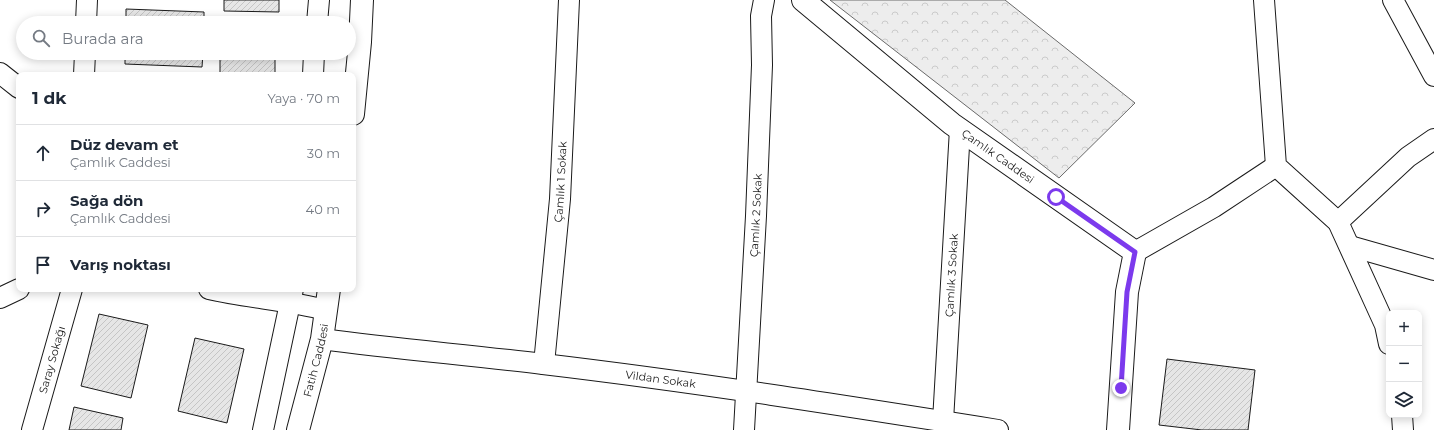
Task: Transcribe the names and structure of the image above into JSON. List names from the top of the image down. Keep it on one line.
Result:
{"streets":{"street":["Çamlık Caddesi","Çamlık 1 Sokak","Çamlık 2 Sokak","Çamlık 3 Sokak","Saray Sokağı","Fatih Caddesi","Vildan Sokak"]},"crossings":[["Çamlık Caddesi","Çamlık 3 Sokak"],["Çamlık 1 Sokak","Vildan Sokak"],["Çamlık 2 Sokak","Vildan Sokak"],["Çamlık 3 Sokak","Vildan Sokak"],["Fatih Caddesi","Vildan Sokak"]],"page":{"search":"Burada ara","heading":["1 dk","Yaya · 70 m"],"list":[["Düz devam et","Çamlık Caddesi","30 m"],["Sağa dön","Çamlık Caddesi","40 m"],"Varış noktası"],"map_buttons":["+","−"]}}
